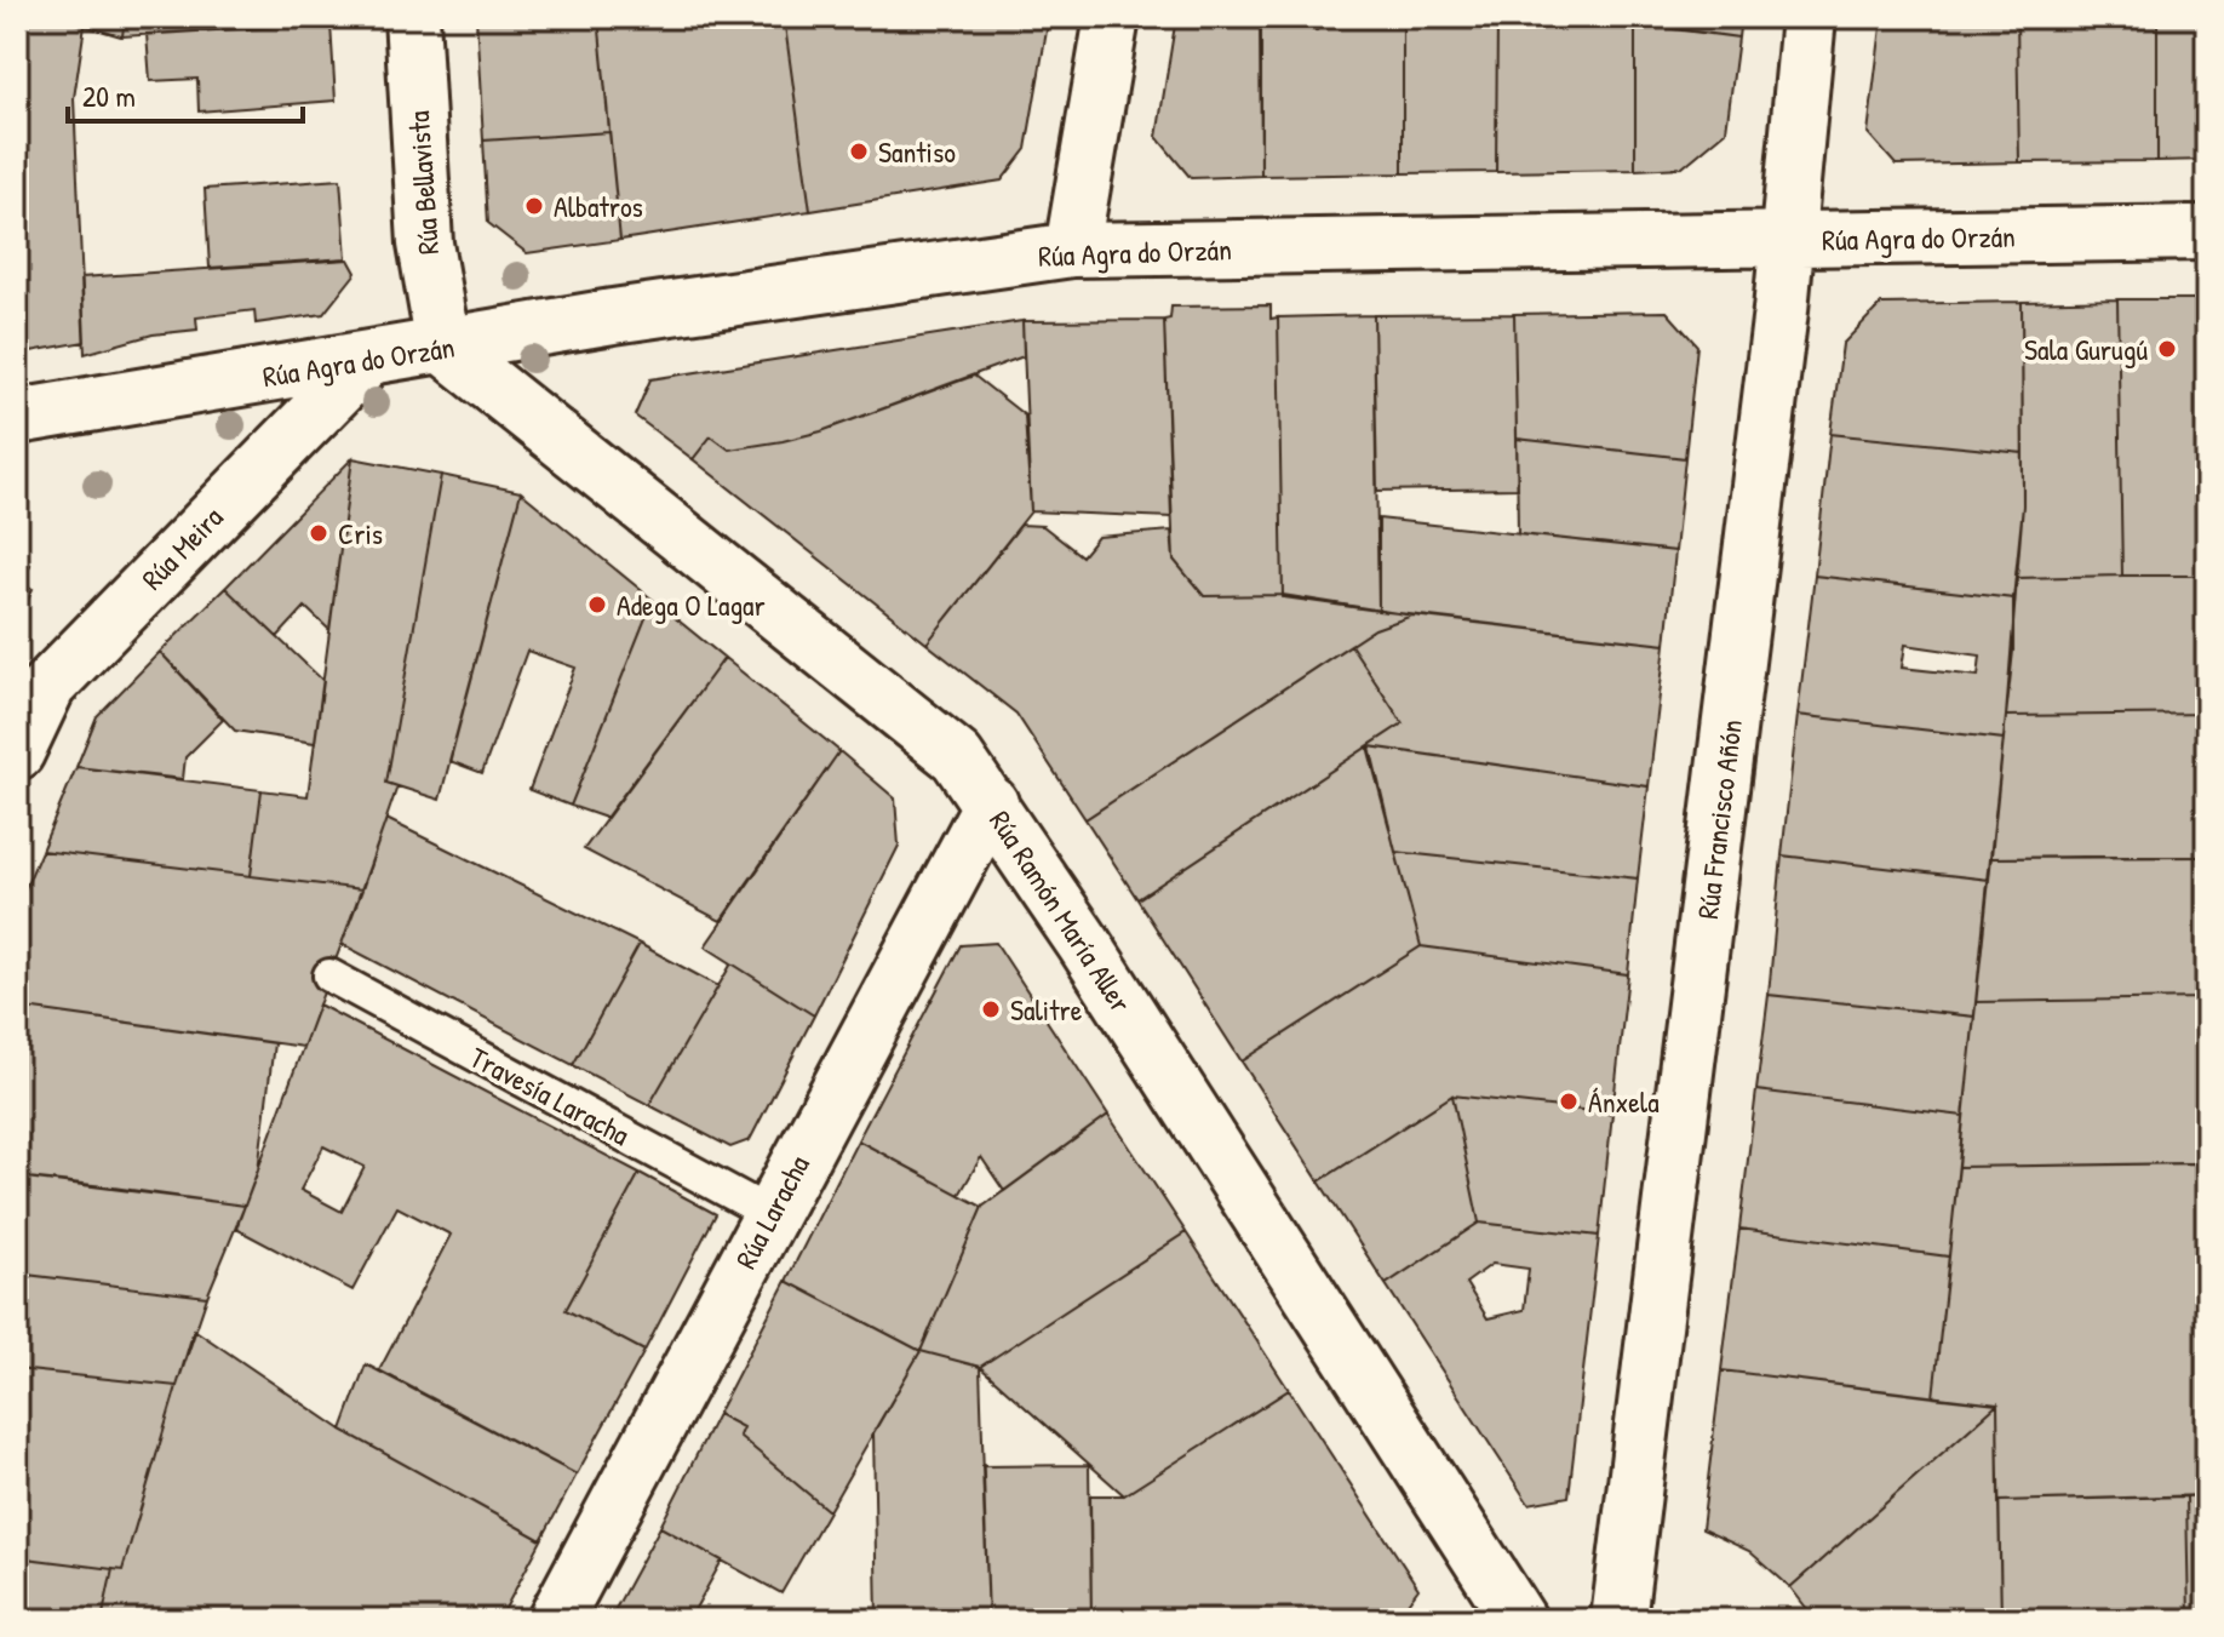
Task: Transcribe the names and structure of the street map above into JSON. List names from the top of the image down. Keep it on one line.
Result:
{"streets":{"street":["Rúa Bellavista","Rúa Agra do Orzán","Rúa Meira","Rúa Francisco Añón","Rúa Ramón María Aller","Rúa Laracha"],"lane":["Travesía Laracha"]},"crossings":[["Rúa Bellavista","Rúa Agra do Orzán"],["Rúa Bellavista","Rúa Ramón María Aller"],["Rúa Agra do Orzán","Rúa Meira"],["Rúa Agra do Orzán","Rúa Francisco Añón"],["Rúa Agra do Orzán","Rúa Ramón María Aller"],["Rúa Ramón María Aller","Rúa Laracha"],["Travesía Laracha","Rúa Laracha"]],"places":["Santiso","Albatros","Sala Gurugú","Cris","Adega O Lagar","Salitre","Ánxela"],"scale_bar":"20 m"}
